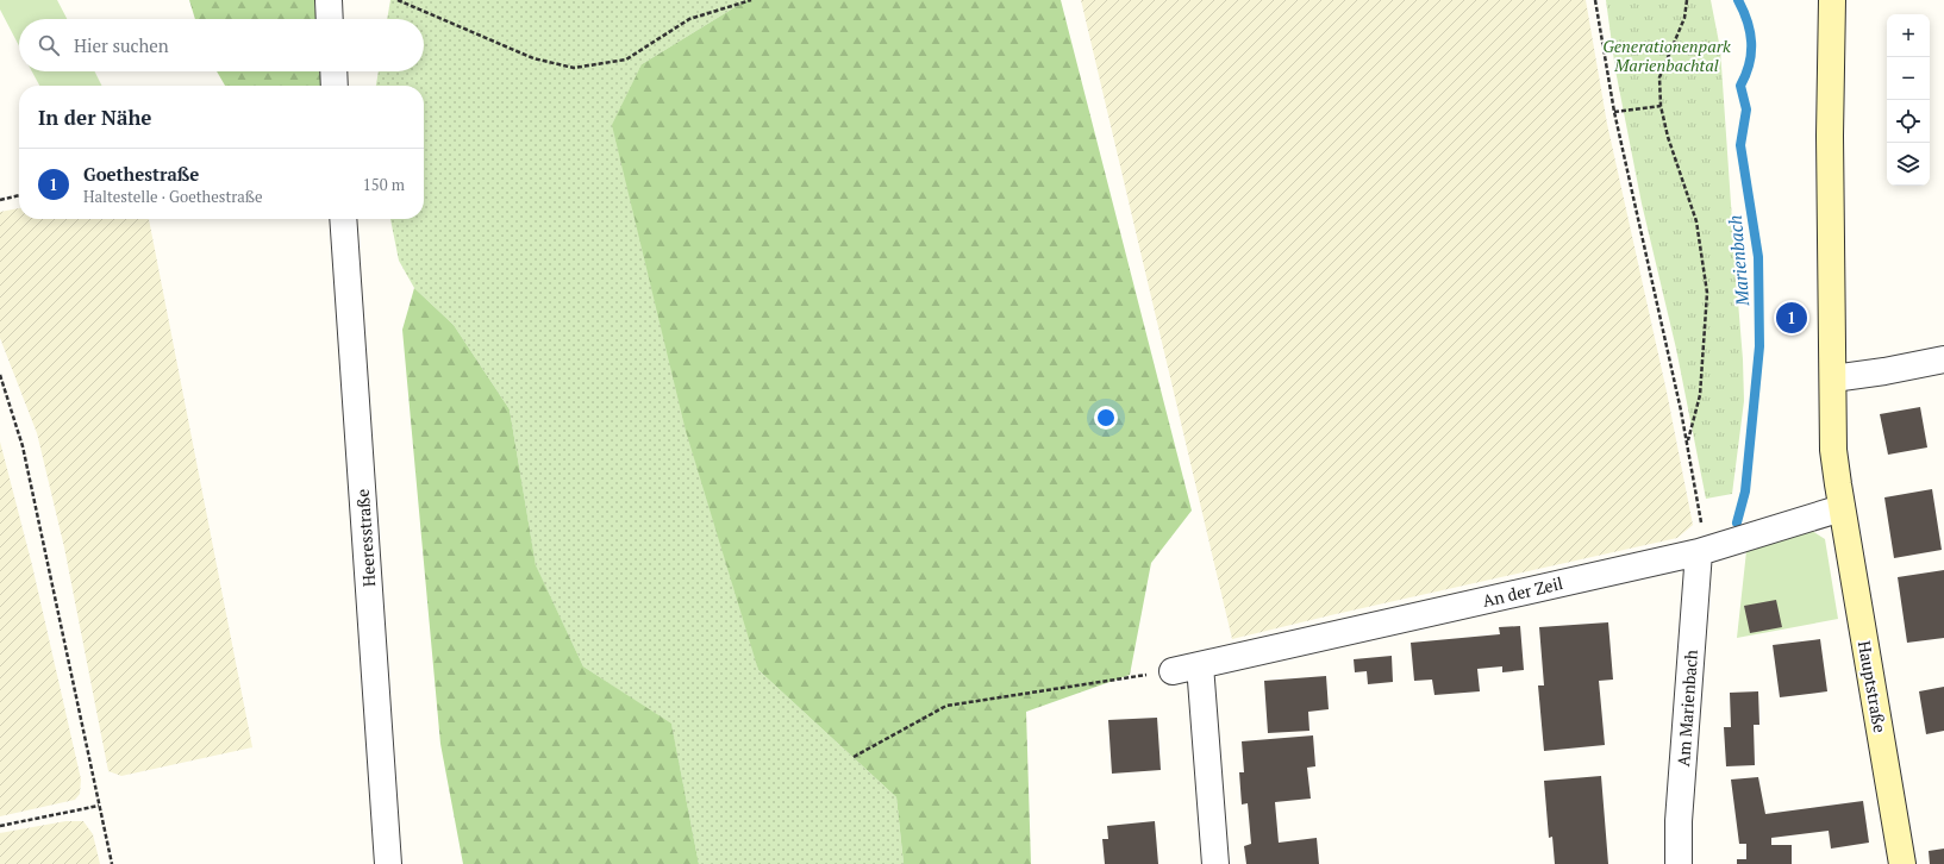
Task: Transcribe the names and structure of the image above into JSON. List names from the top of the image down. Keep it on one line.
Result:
{"streets":{"street":["Heeresstraße","An der Zeil","Hauptstraße","Am Marienbach"]},"crossings":[["An der Zeil","Hauptstraße"],["An der Zeil","Am Marienbach"]],"water":["Marienbach"],"parks":["Generationenpark Marienbachtal"],"page":{"map_buttons":["+","−"],"search":"Hier suchen","heading":"In der Nähe","list":[{"mark":"1","name":"Goethestraße","note":"Haltestelle · Goethestraße","value":"150 m"}],"pins":"1"}}
